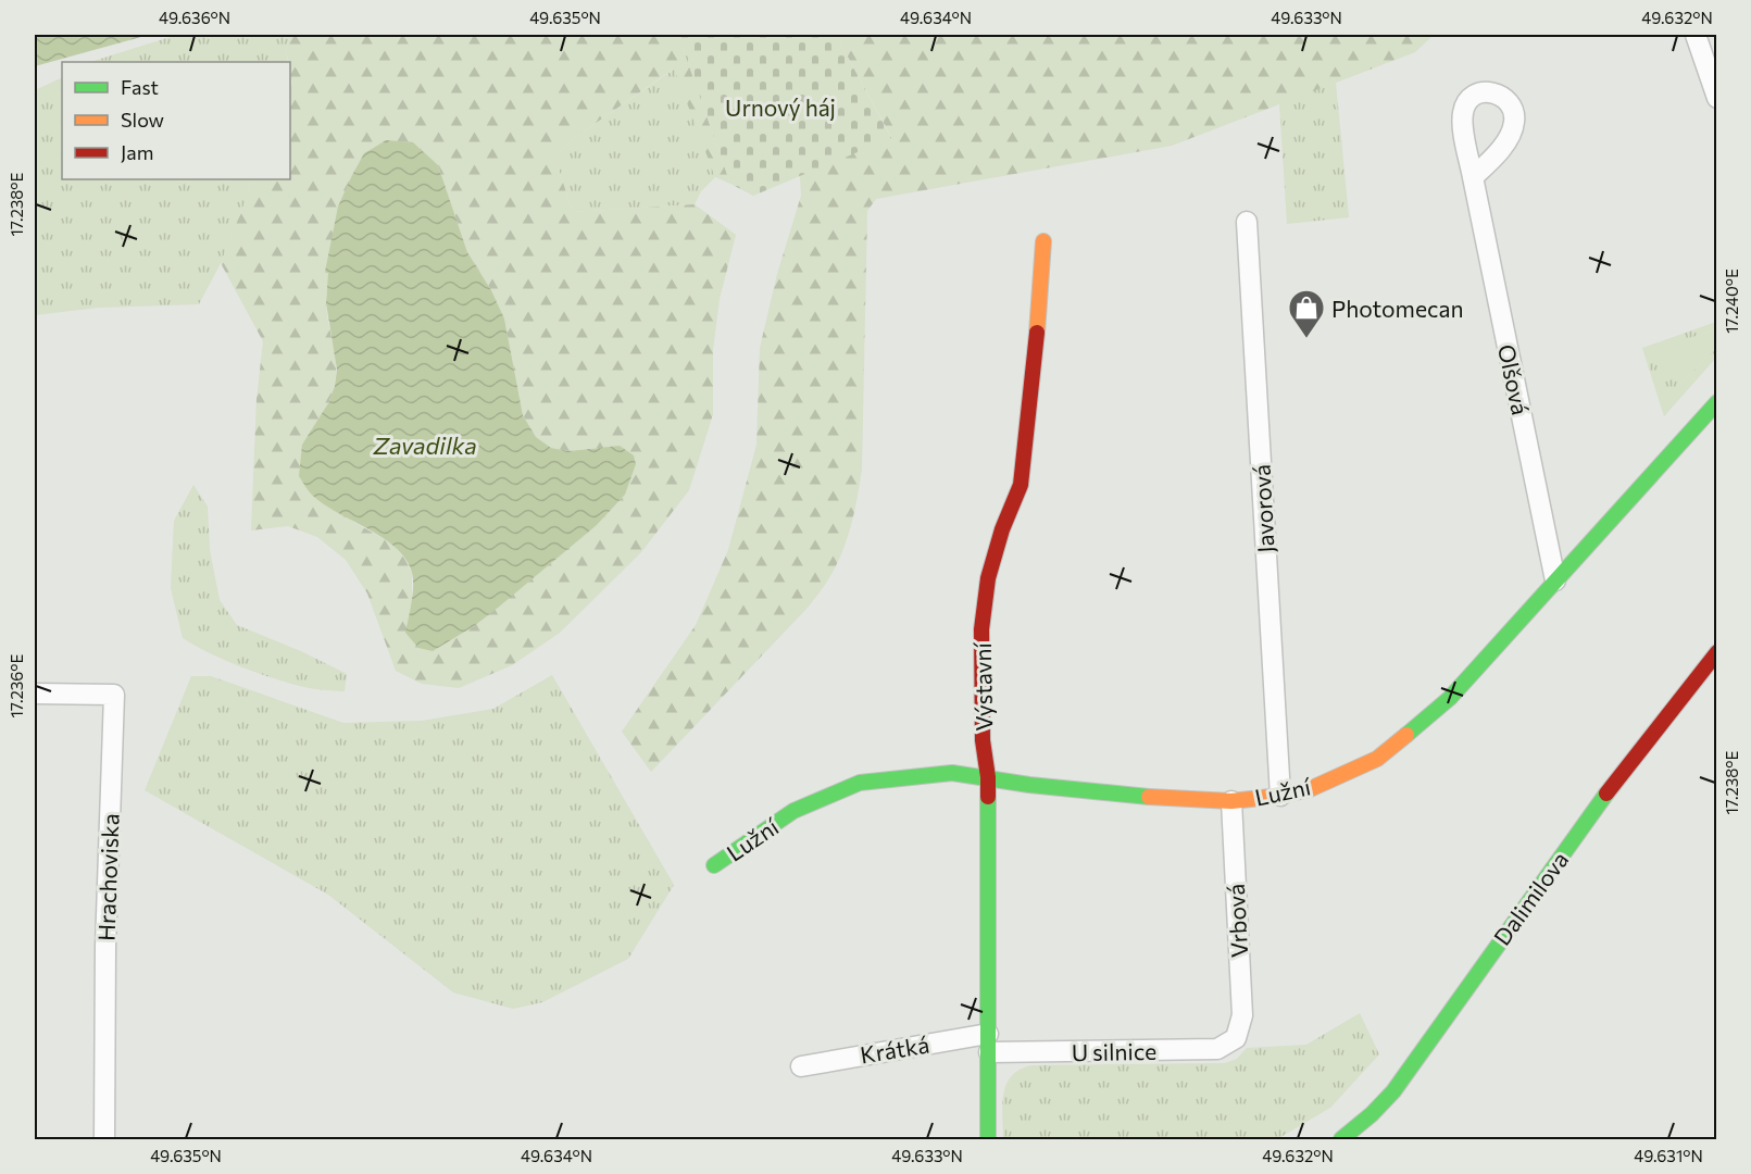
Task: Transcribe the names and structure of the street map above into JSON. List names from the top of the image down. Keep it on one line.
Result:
{"streets":{"street":["Olšová","Javorová","Výstavní","Lužní","Hrachoviska","Dalimilova","Vrbová","Krátká","U silnice"]},"crossings":[["Olšová","Lužní"],["Javorová","Lužní"],["Výstavní","Lužní"],["Výstavní","Krátká"],["Výstavní","U silnice"],["Lužní","Vrbová"],["Vrbová","U silnice"],["Krátká","U silnice"]],"water":["Zavadilka"],"parks":["Urnový háj"],"places":{"shop":["Photomecan"]},"legend":["Fast","Slow","Jam"],"coordinates":["49.636°N","49.635°N","49.634°N","49.633°N","49.632°N","17.238°E","17.240°E","17.236°E","49.631°N"]}
